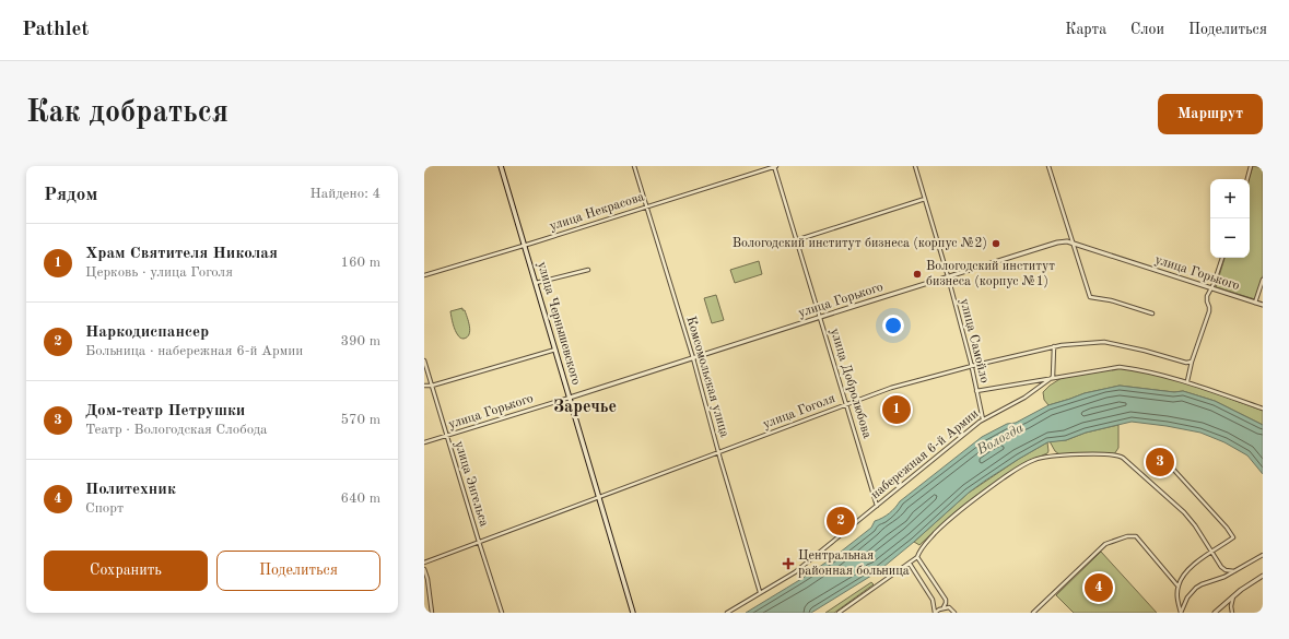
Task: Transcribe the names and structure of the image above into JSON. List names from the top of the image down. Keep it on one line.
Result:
{"streets":{"main road":["улица Чернышевского"],"street":["улица Некрасова","улица Горького","улица Самойло","Комсомольская улица","улица Добролюбова","улица Гоголя","набережная 6-й Армии","улица Энгельса"]},"crossings":[["улица Некрасова","улица Чернышевского"],["улица Некрасова","Комсомольская улица"],["улица Некрасова","улица Добролюбова"],["улица Горького","улица Чернышевского"],["улица Горького","улица Самойло"],["улица Горького","Комсомольская улица"],["улица Горького","улица Добролюбова"],["улица Горького","улица Энгельса"],["улица Чернышевского","улица Гоголя"],["улица Самойло","улица Гоголя"],["улица Самойло","набережная 6-й Армии"],["Комсомольская улица","улица Гоголя"],["Комсомольская улица","набережная 6-й Армии"],["улица Добролюбова","улица Гоголя"],["улица Добролюбова","набережная 6-й Армии"],["улица Гоголя","улица Энгельса"]],"districts":["Заречье"],"water":["Вологда"],"places":{"other":["Вологодский институт бизнеса (корпус №2)","Вологодский институт бизнеса (корпус №1)"],"health":["Центральная районная больница"]},"page":{"header":"Pathlet","nav":["Карта","Слои","Поделиться"],"buttons":["Маршрут",["Сохранить","Поделиться"]],"title":"Как добраться","heading":["Рядом","Найдено: 4"],"map_buttons":["+","−"],"list":[{"mark":"1","name":"Храм Святителя Николая","note":"Церковь · улица Гоголя","value":"160 m"},{"mark":"2","name":"Наркодиспансер","note":"Больница · набережная 6-й Армии","value":"390 m"},{"mark":"3","name":"Дом-театр Петрушки","note":"Театр · Вологодская Слобода","value":"570 m"},{"mark":"4","name":"Политехник","note":"Спорт","value":"640 m"}],"pins":["1","3","2","4"]}}
